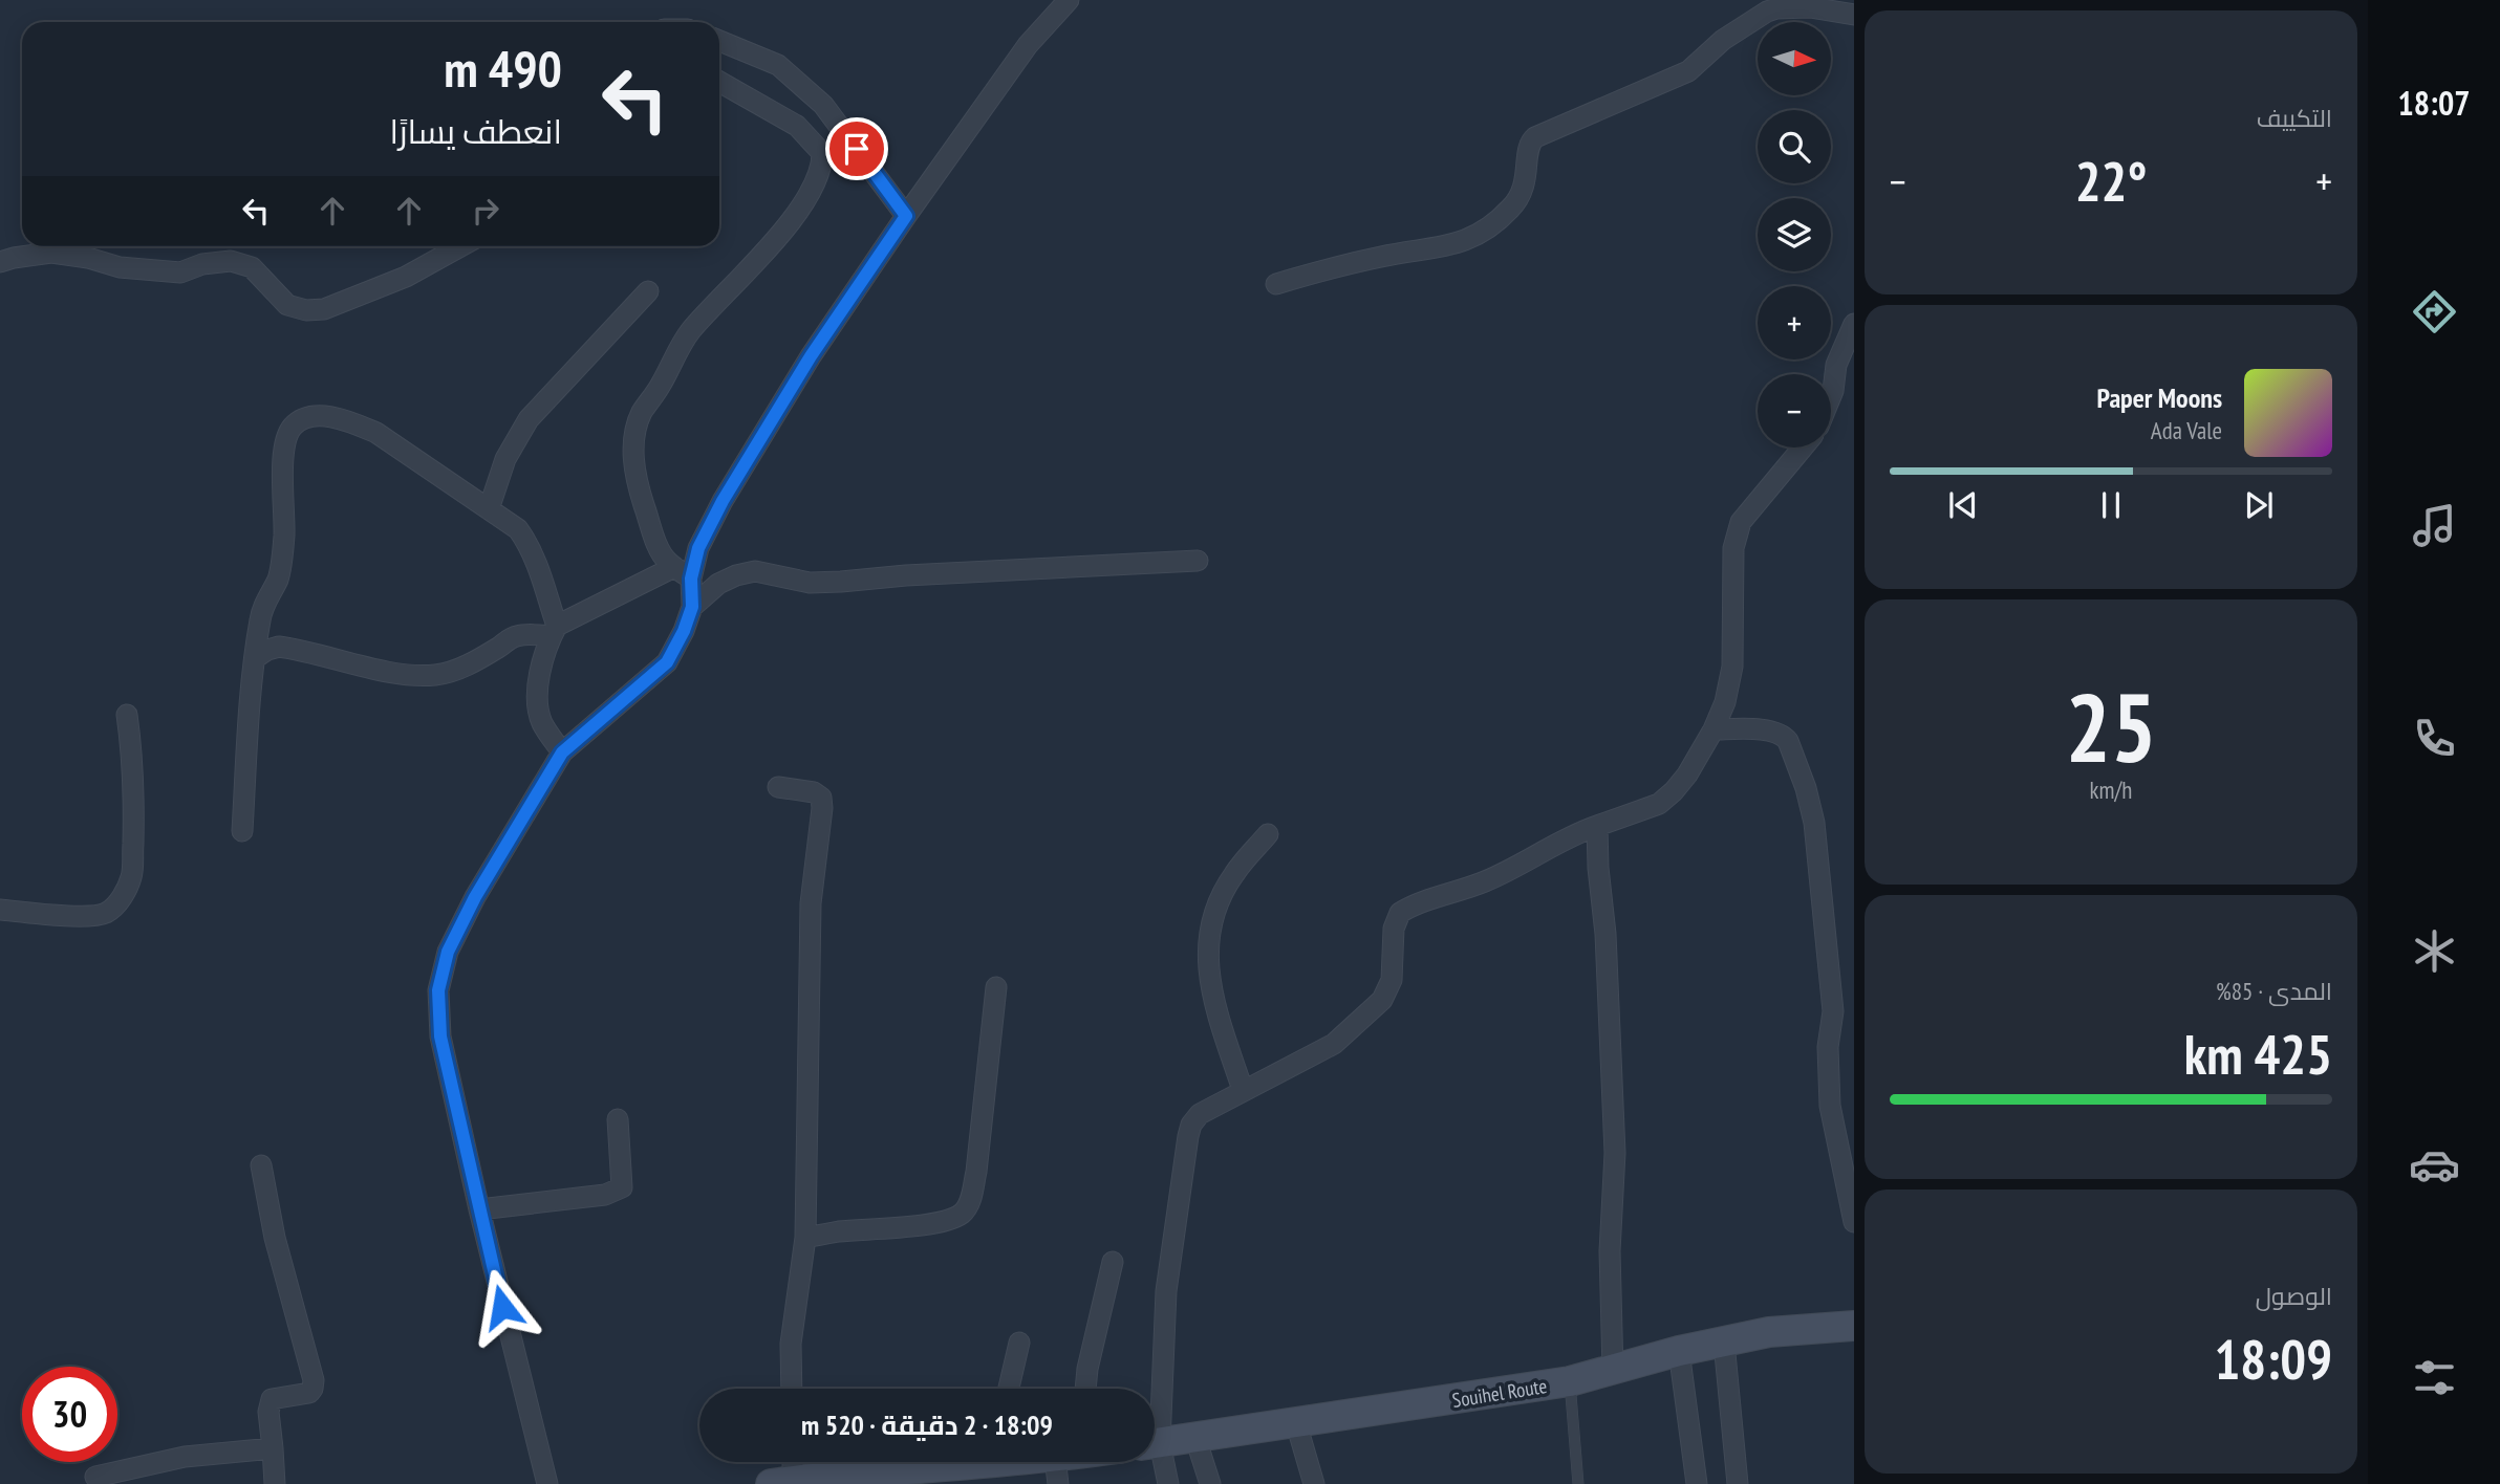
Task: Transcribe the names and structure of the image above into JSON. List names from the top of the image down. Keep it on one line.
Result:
{"streets":{"main road":["Souihel Route"]},"north":"right","page":{"tabs":"18:07","tile":["التكييف",["25","km/h"],["المدى · 85%","425 km"],["الوصول","18:09"]],"map_buttons":["+","−"],"turn":["490 m","انعطف يسارًا"],"heat":["−","22°","+"],"song":["Paper Moons","Ada Vale"],"limit":"30","trip":"18:09 · 2 دقيقة · 520 m"}}
